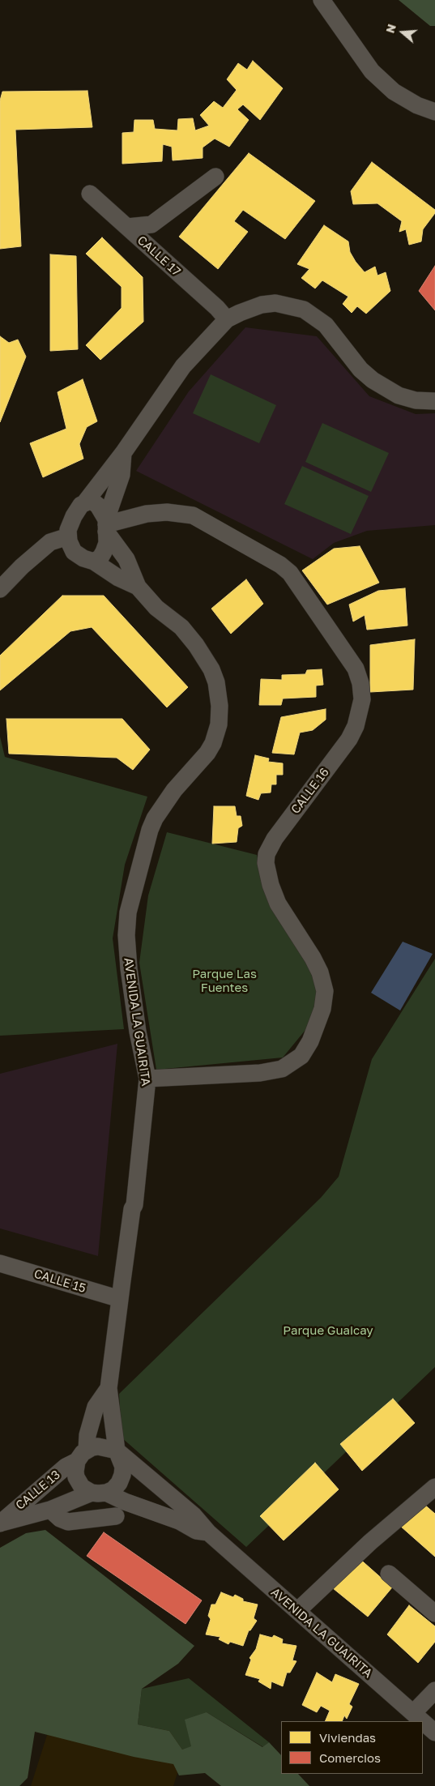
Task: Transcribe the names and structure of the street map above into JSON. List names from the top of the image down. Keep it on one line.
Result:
{"streets":{"street":["CALLE 17","CALLE 16","AVENIDA LA GUAIRITA","CALLE 15","CALLE 13"]},"crossings":[["CALLE 16","AVENIDA LA GUAIRITA"],["AVENIDA LA GUAIRITA","CALLE 15"],["AVENIDA LA GUAIRITA","CALLE 13"]],"parks":["Parque Las Fuentes","Parque Guaicay"],"legend":["Viviendas","Comercios"],"north":"left"}
